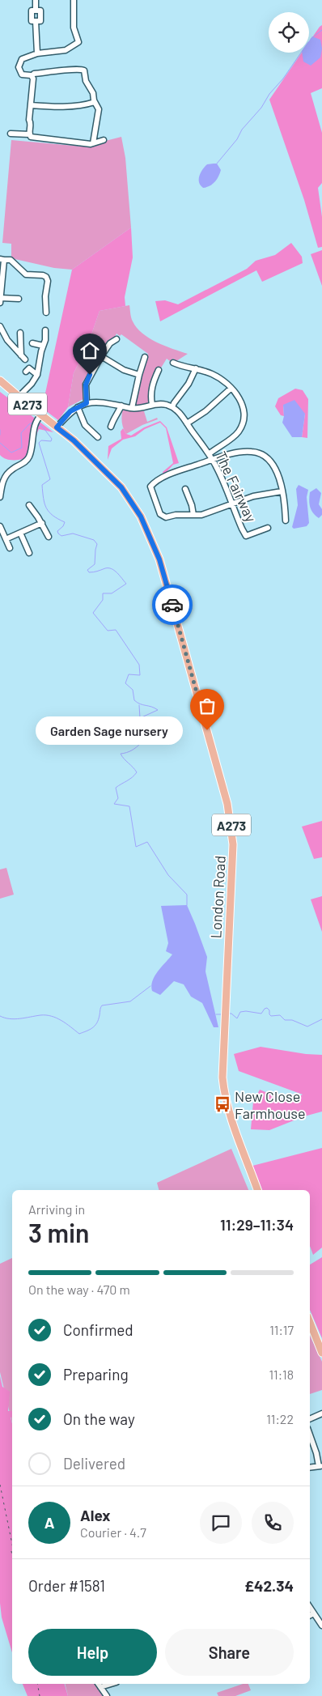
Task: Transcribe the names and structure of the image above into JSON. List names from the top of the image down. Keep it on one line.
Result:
{"streets":{"main road":["A273","London Road"],"street":["The Fairway"]},"places":{"other":["Garden Sage nursery"],"bus stop":["New Close Farmhouse"]},"page":{"bubble":"Garden Sage nursery","heading":["3 min","Arriving in","11:29–11:34"],"panel":["Alex","Courier · 4.7","Order #1581","£42.34"],"bar":"On the way · 470 m","list":[["Confirmed","11:17"],["Preparing","11:18"],["On the way","11:22"],"Delivered"],"round":"A","buttons":["Help","Share"]}}
